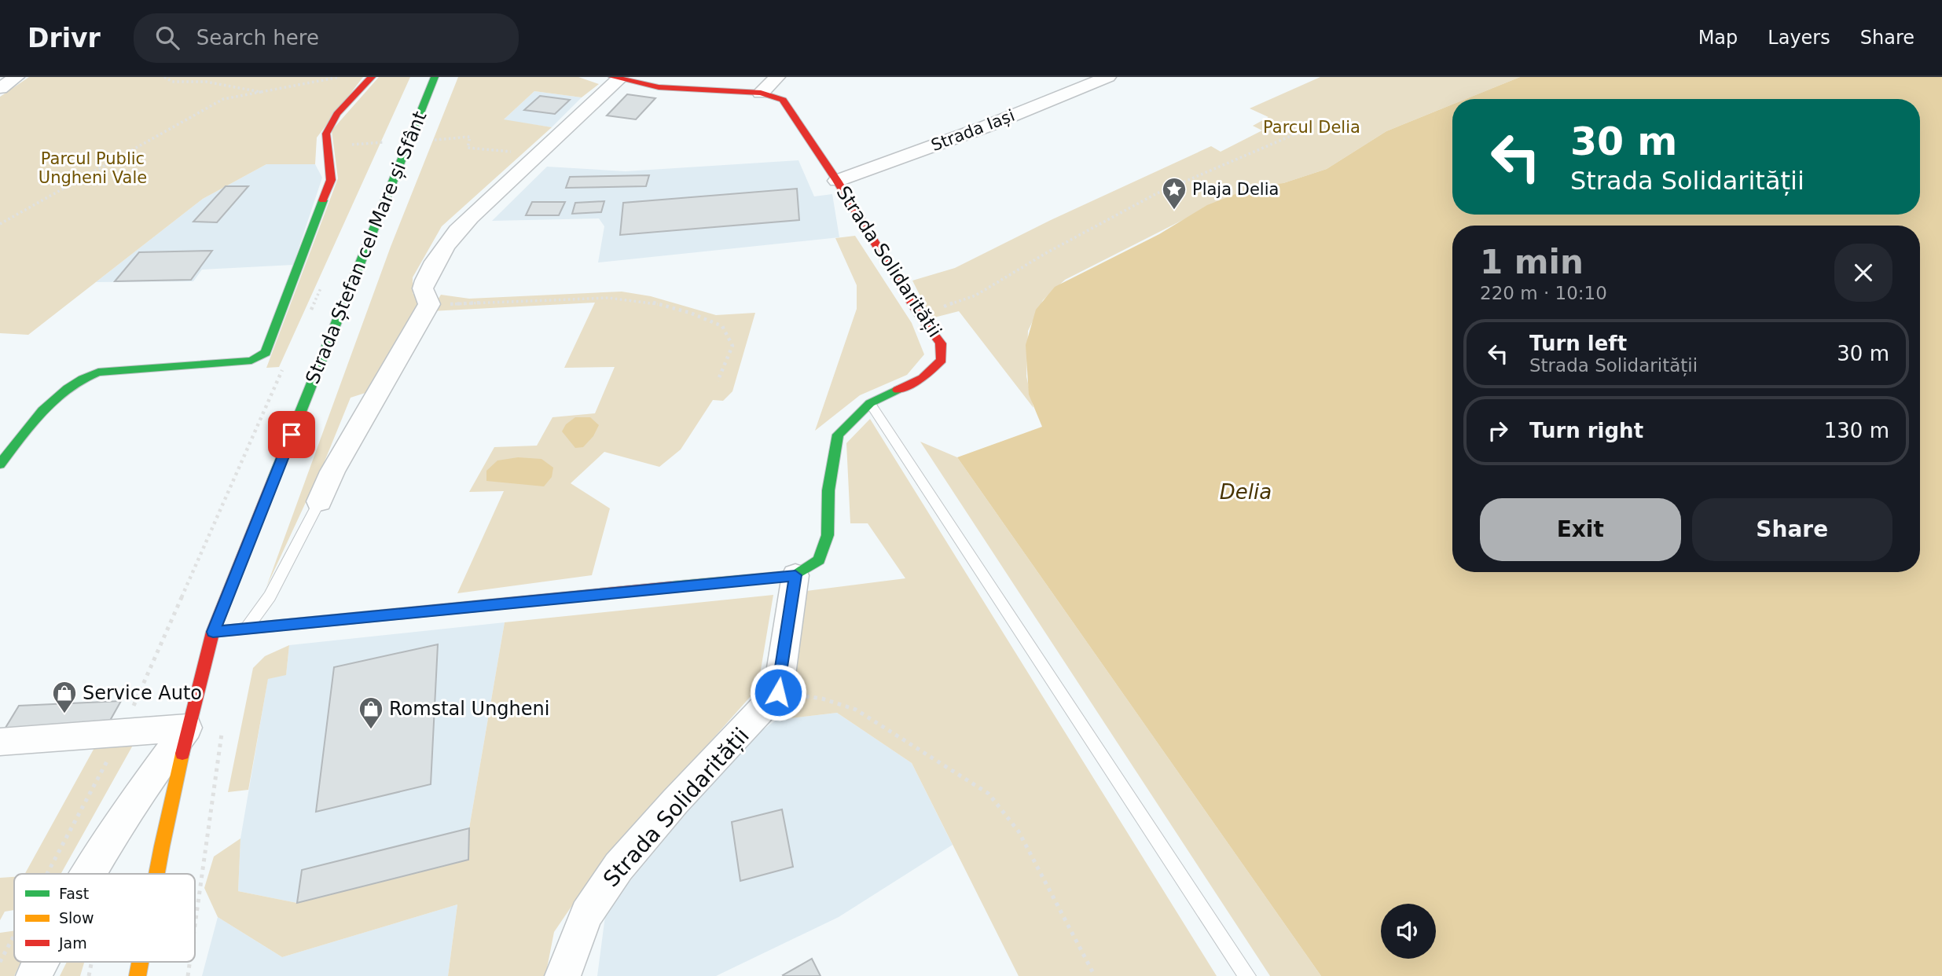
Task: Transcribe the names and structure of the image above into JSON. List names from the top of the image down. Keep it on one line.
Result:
{"streets":{"street":["Strada Iași","Strada Ștefan cel Mare și Sfânt","Strada Solidarității"]},"crossings":[["Strada Iași","Strada Solidarității"],["Strada Ștefan cel Mare și Sfânt","Strada Solidarității"]],"water":["Delia"],"parks":["Parcul Delia","Parcul Public Ungheni Vale"],"places":{"place":["Plaja Delia"],"shop":["Service Auto","Romstal Ungheni"]},"legend":["Fast","Slow","Jam"],"page":{"header":"Drivr","search":"Search here","nav":["Map","Layers","Share"],"turn":["30 m","Strada Solidarității"],"heading":["1 min","220 m · 10:10"],"list":[{"name":"Turn left","note":"Strada Solidarității","value":"30 m"},{"name":"Turn right","value":"130 m"}],"buttons":["Exit","Share"]}}
